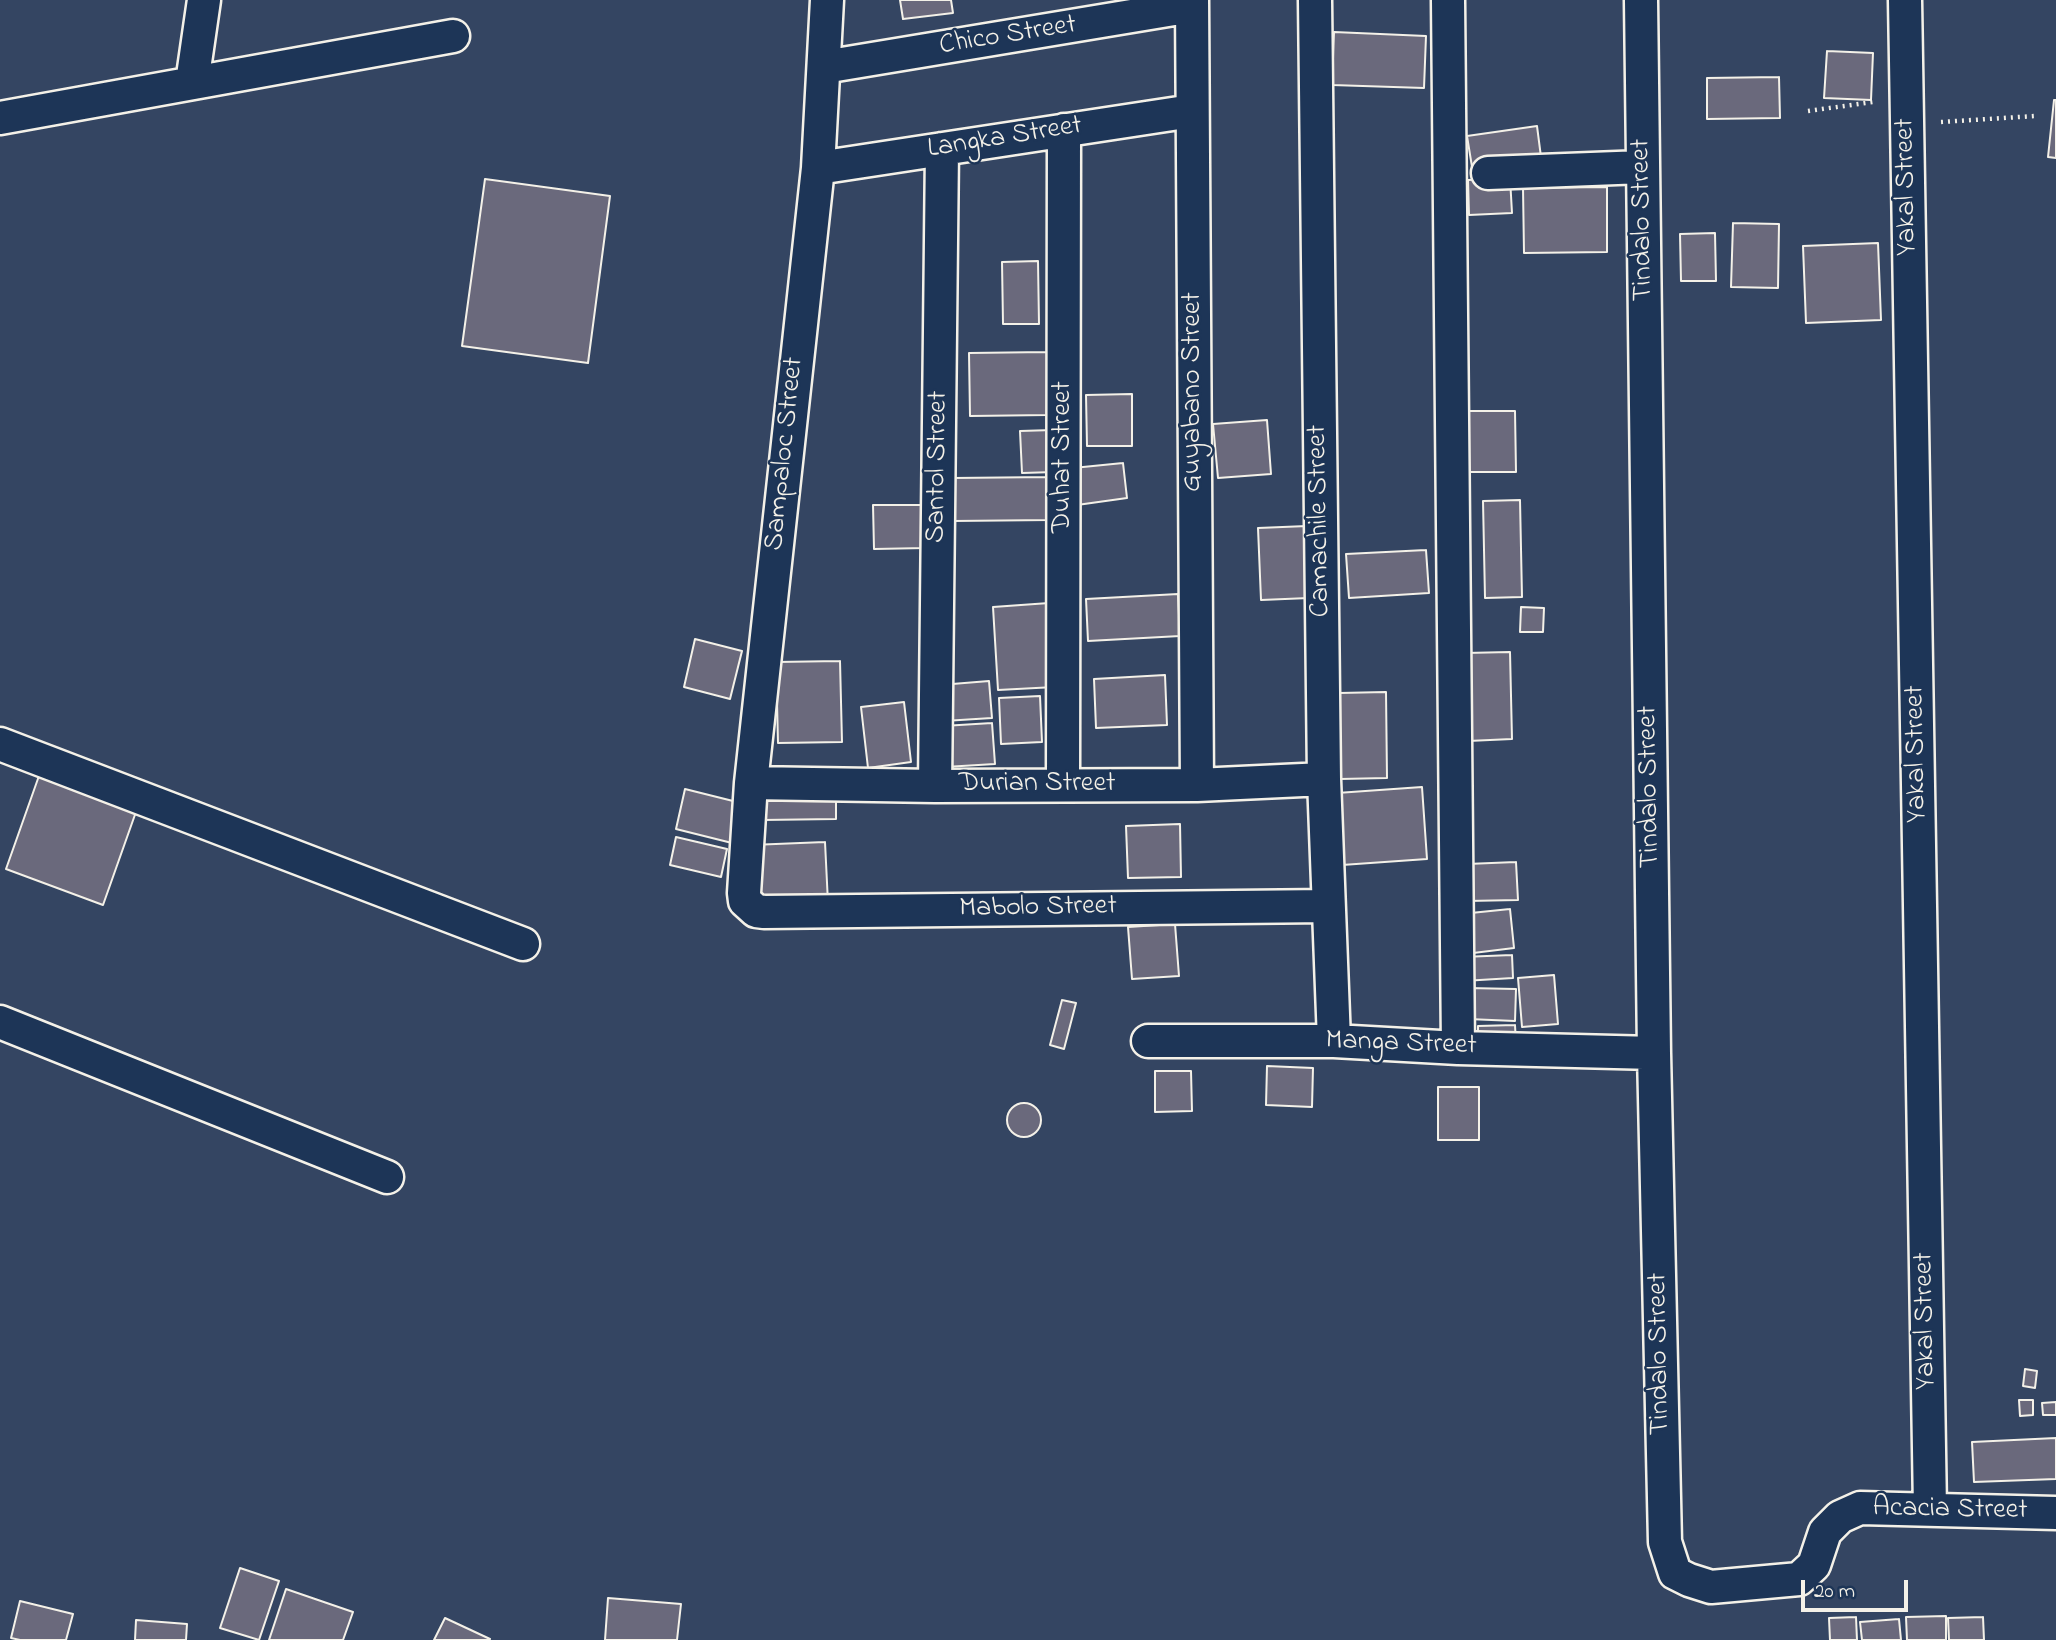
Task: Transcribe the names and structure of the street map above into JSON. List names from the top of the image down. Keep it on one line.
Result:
{"streets":{"street":["Chico Street","Langka Street","Yakal Street","Tindalo Street","Guyabano Street","Sampaloc Street","Duhat Street","Santol Street","Camachile Street","Durian Street","Mabolo Street","Manga Street","Acacia Street"]},"crossings":[["Chico Street","Guyabano Street"],["Chico Street","Sampaloc Street"],["Langka Street","Guyabano Street"],["Langka Street","Sampaloc Street"],["Langka Street","Duhat Street"],["Langka Street","Santol Street"],["Yakal Street","Acacia Street"],["Tindalo Street","Manga Street"],["Tindalo Street","Acacia Street"],["Guyabano Street","Durian Street"],["Sampaloc Street","Durian Street"],["Sampaloc Street","Mabolo Street"],["Duhat Street","Durian Street"],["Santol Street","Durian Street"],["Camachile Street","Durian Street"],["Camachile Street","Mabolo Street"],["Camachile Street","Manga Street"]],"scale_bar":"20 m"}
